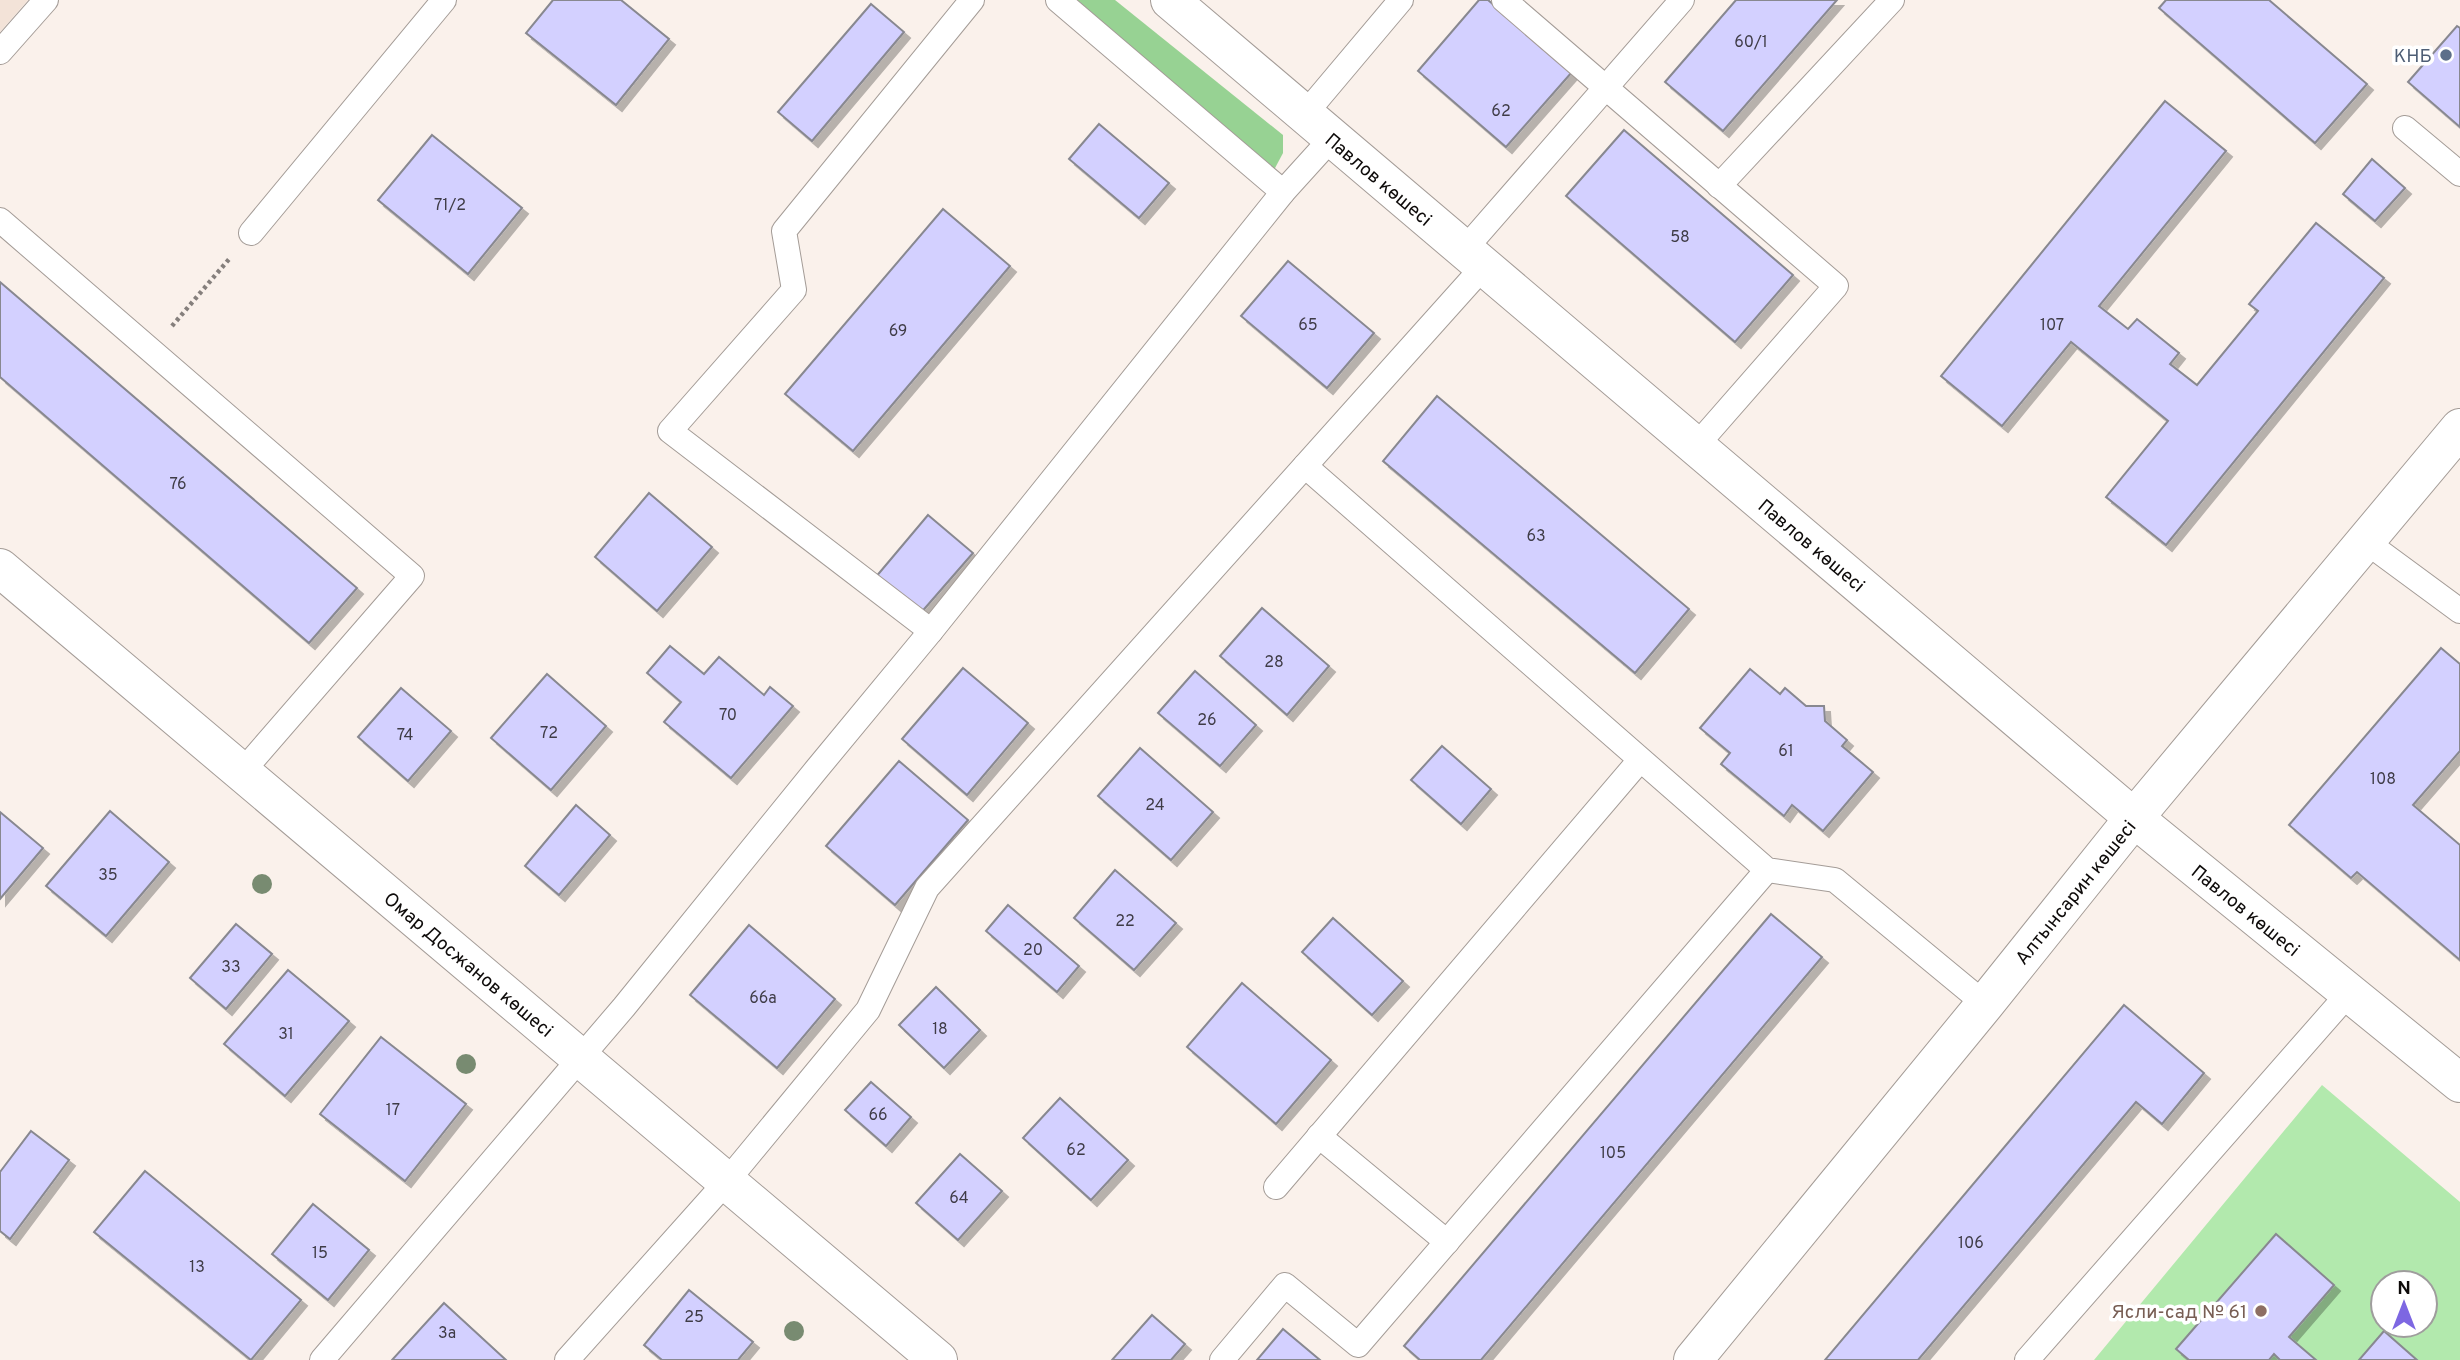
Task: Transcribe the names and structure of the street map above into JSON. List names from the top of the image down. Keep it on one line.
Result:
{"streets":{"street":["Павлов көшесі","Алтынсарин көшесі","Омар Досжанов көшесі"]},"crossings":[["Павлов көшесі","Алтынсарин көшесі"]],"places":["КНБ","Ясли-сад № 61"],"house_numbers":["60/1","62","71/2","58","65","107","69","76","63","28","70","26","72","74","61","108","24","35","22","20","33","66а","18","31","17","66","62","105","64","106","15","13","25","3а"],"north":"top"}
